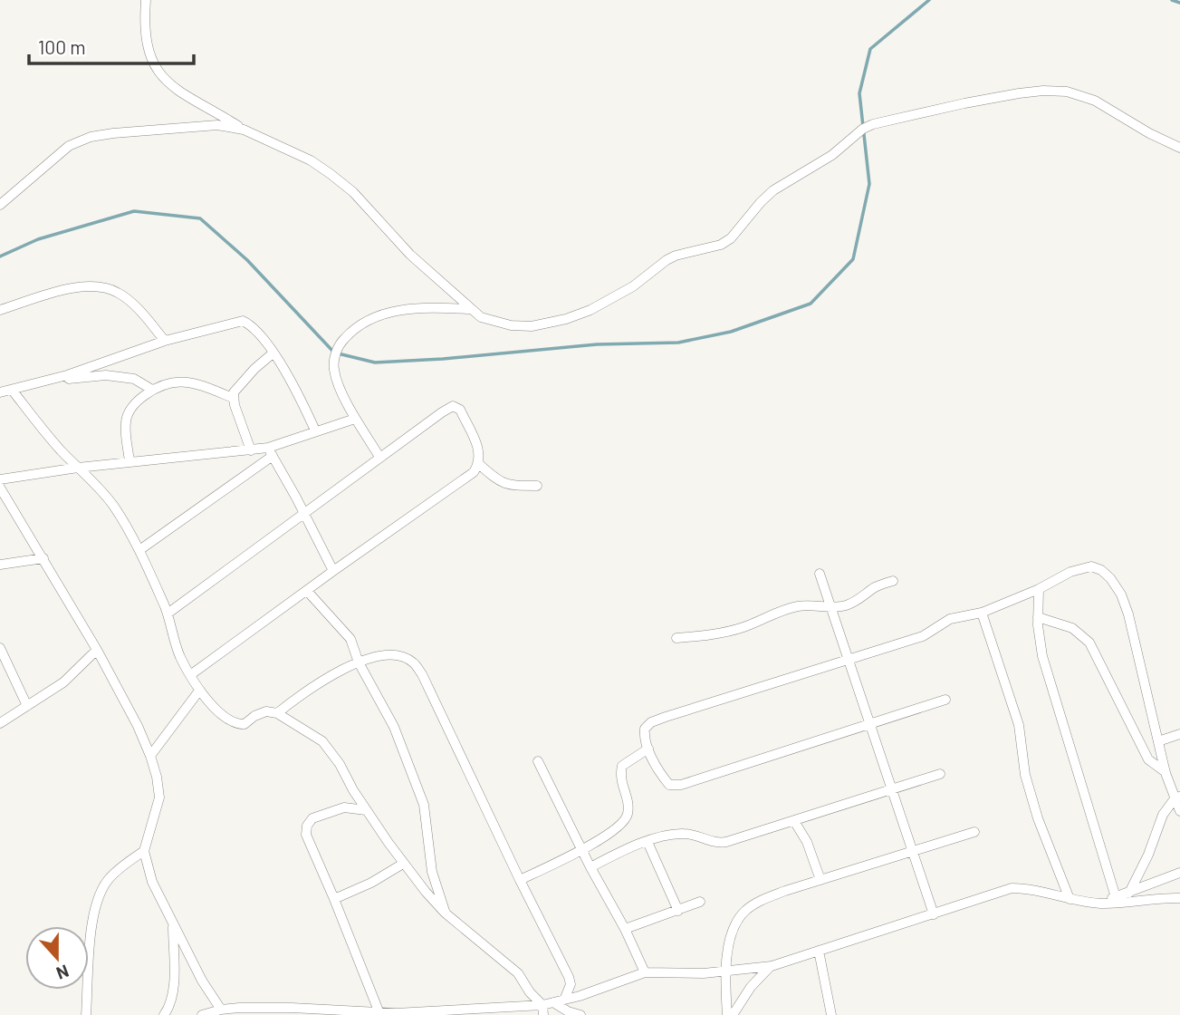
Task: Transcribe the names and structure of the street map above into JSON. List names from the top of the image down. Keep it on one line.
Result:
{"scale_bar":"100 m","north":"bottom"}
